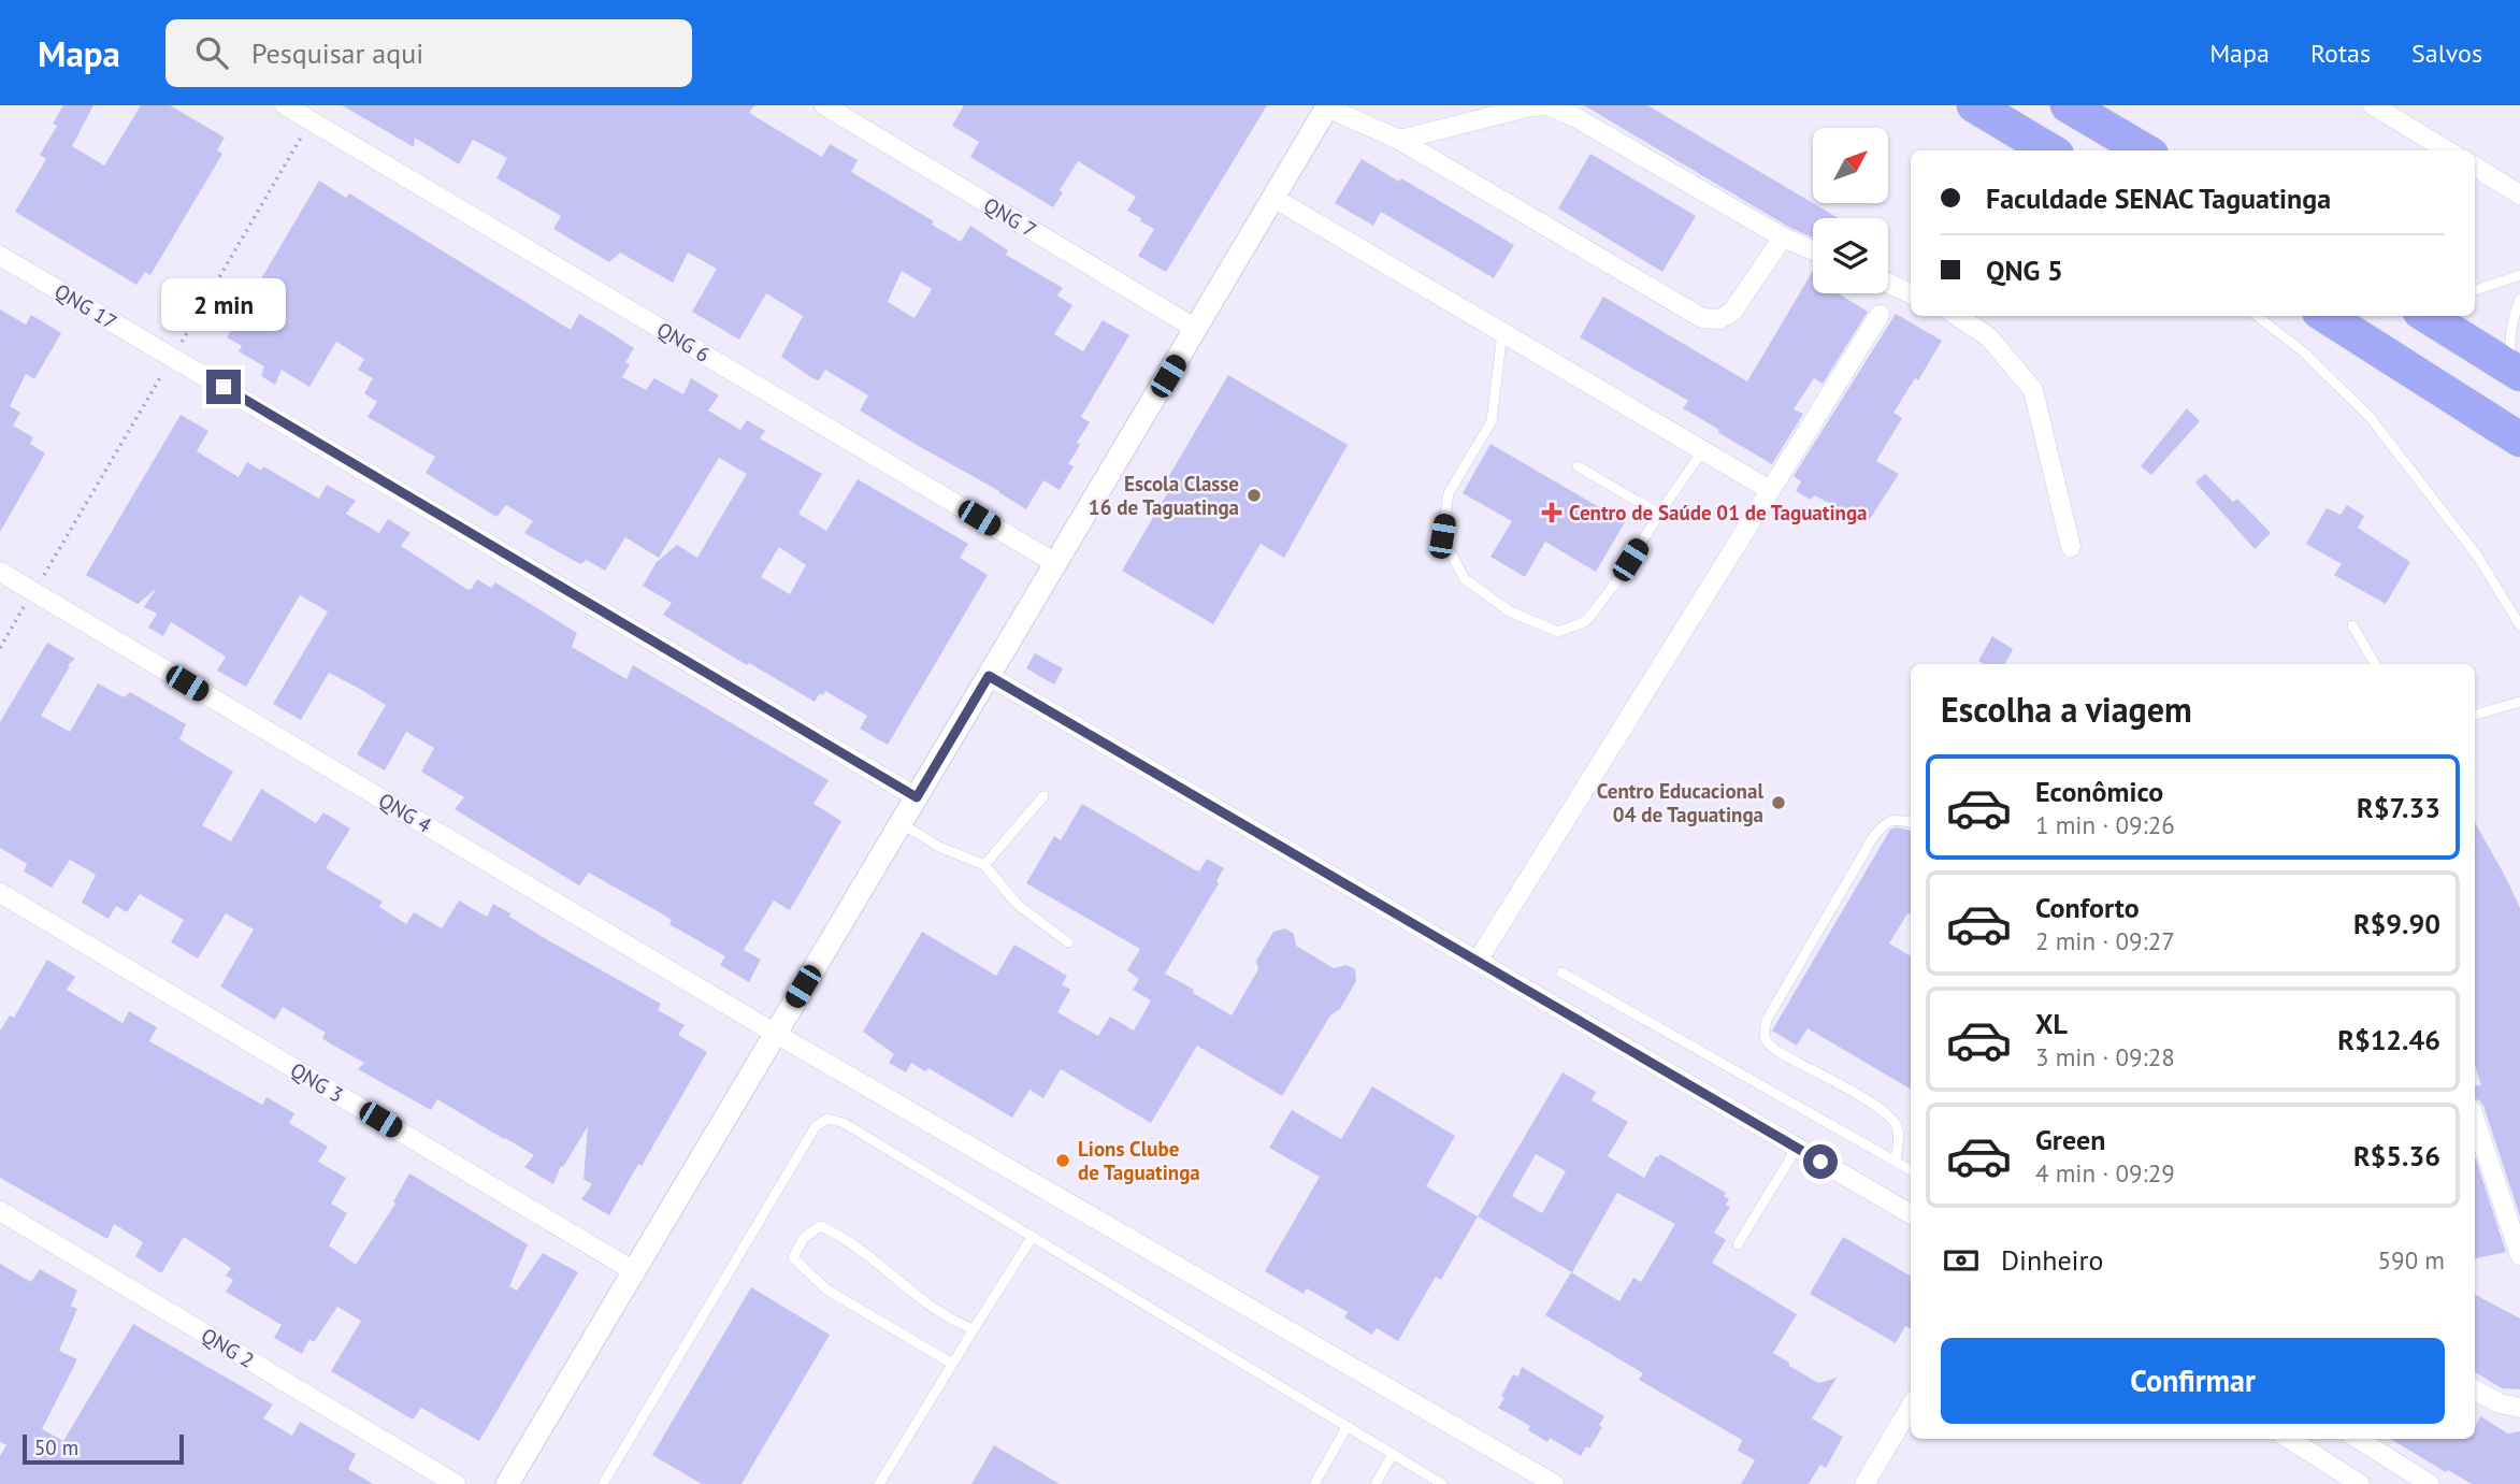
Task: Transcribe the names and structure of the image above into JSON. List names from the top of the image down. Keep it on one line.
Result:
{"streets":{"street":["QNG 7","QNG 17","QNG 6","QNG 4","QNG 3","QNG 2"]},"places":{"other":["Escola Classe 16 de Taguatinga","Centro Educacional 04 de Taguatinga","Lions Clube de Taguatinga"],"health":["Centro de Saúde 01 de Taguatinga"]},"scale_bar":"50 m","north":"top right","page":{"header":"Mapa","search":"Pesquisar aqui","nav":["Mapa","Rotas","Salvos"],"banner":["Faculdade SENAC Taguatinga","QNG 5"],"bubble":"2 min","heading":"Escolha a viagem","list":[{"name":"Econômico","note":"1 min · 09:26","value":"R$7.33"},{"name":"Conforto","note":"2 min · 09:27","value":"R$9.90"},{"name":"XL","note":"3 min · 09:28","value":"R$12.46"},{"name":"Green","note":"4 min · 09:29","value":"R$5.36"}],"pay":["Dinheiro","590 m"],"buttons":"Confirmar","scale":"50 m"}}
